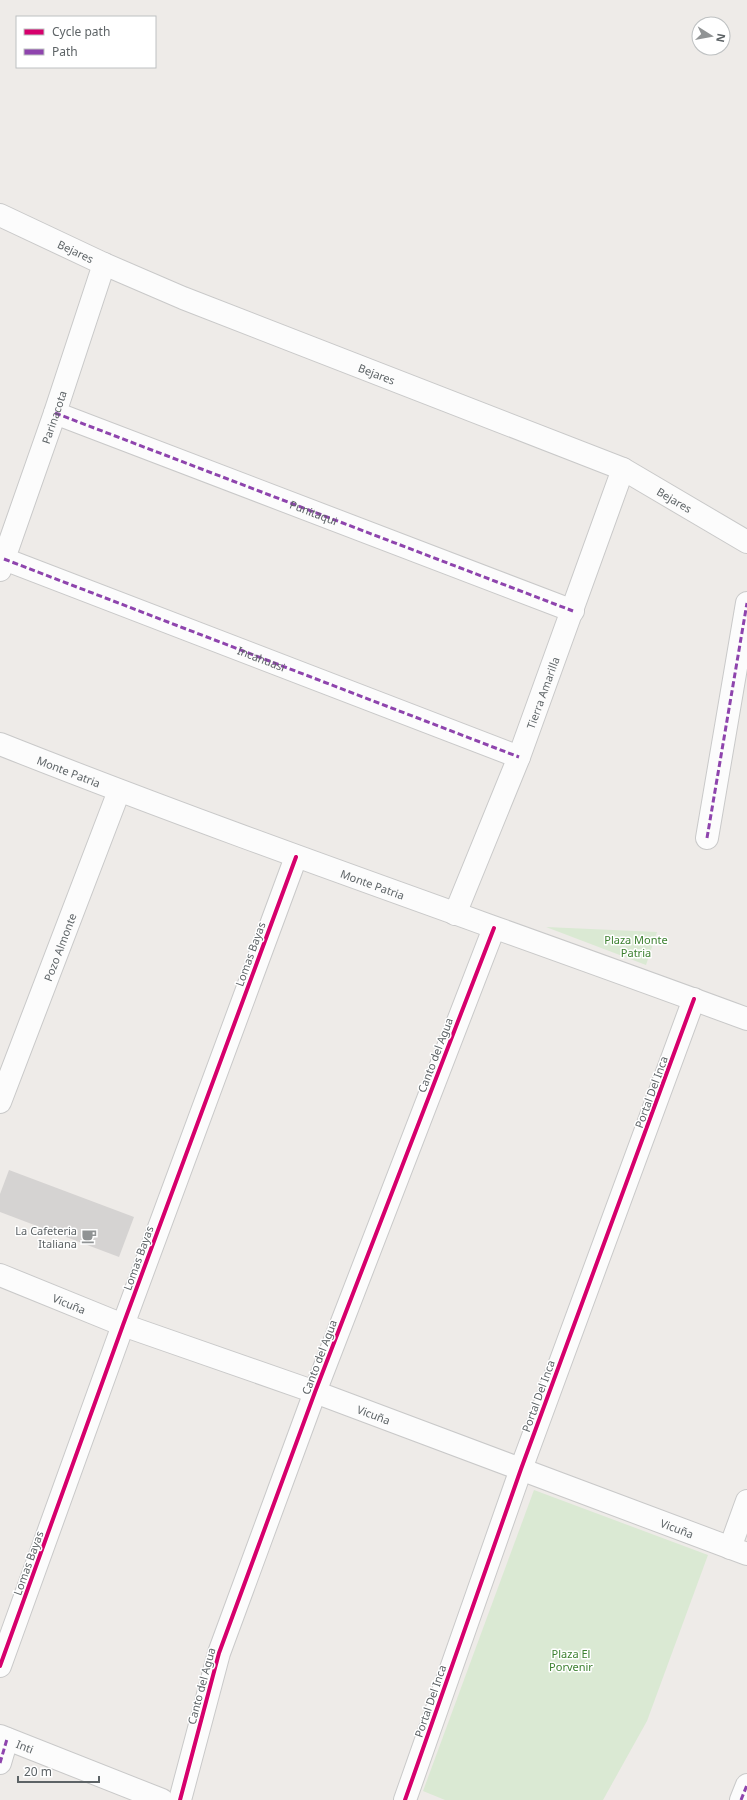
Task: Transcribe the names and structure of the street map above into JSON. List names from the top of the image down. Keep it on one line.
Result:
{"streets":{"street":["Bejares","Parinacota","Punitaqui","Incahuasi","Tierra Amarilla","Monte Patria","Pozo Almonte","Lomas Bayas","Canto del Agua","Portal Del Inca","Vicuña","Inti"]},"crossings":[["Bejares","Parinacota"],["Bejares","Tierra Amarilla"],["Parinacota","Punitaqui"],["Parinacota","Incahuasi"],["Punitaqui","Tierra Amarilla"],["Incahuasi","Tierra Amarilla"],["Tierra Amarilla","Monte Patria"],["Monte Patria","Pozo Almonte"],["Monte Patria","Lomas Bayas"],["Monte Patria","Canto del Agua"],["Monte Patria","Portal Del Inca"],["Lomas Bayas","Vicuña"],["Canto del Agua","Vicuña"],["Portal Del Inca","Vicuña"]],"parks":["Plaza Monte Patria","Plaza El Porvenir"],"places":{"cafe":["La Cafeteria Italiana"]},"legend":["Cycle path","Path"],"scale_bar":"20 m","north":"right"}
